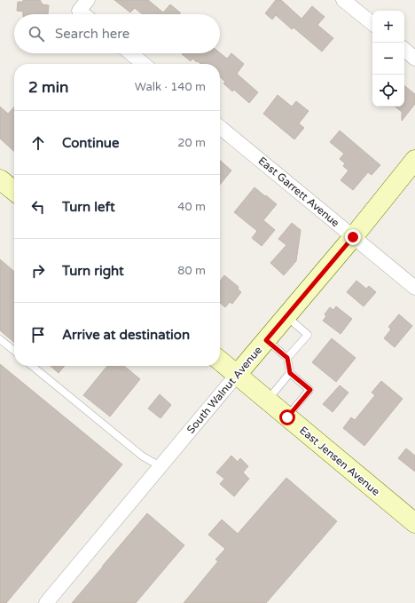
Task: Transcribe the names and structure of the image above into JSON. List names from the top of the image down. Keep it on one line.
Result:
{"streets":{"street":["East Garrett Avenue","South Walnut Avenue","East Jensen Avenue"]},"crossings":[["East Garrett Avenue","South Walnut Avenue"],["South Walnut Avenue","East Jensen Avenue"]],"page":{"map_buttons":["+","−"],"search":"Search here","heading":["2 min","Walk · 140 m"],"list":[["Continue","20 m"],["Turn left","40 m"],["Turn right","80 m"],"Arrive at destination"]}}
